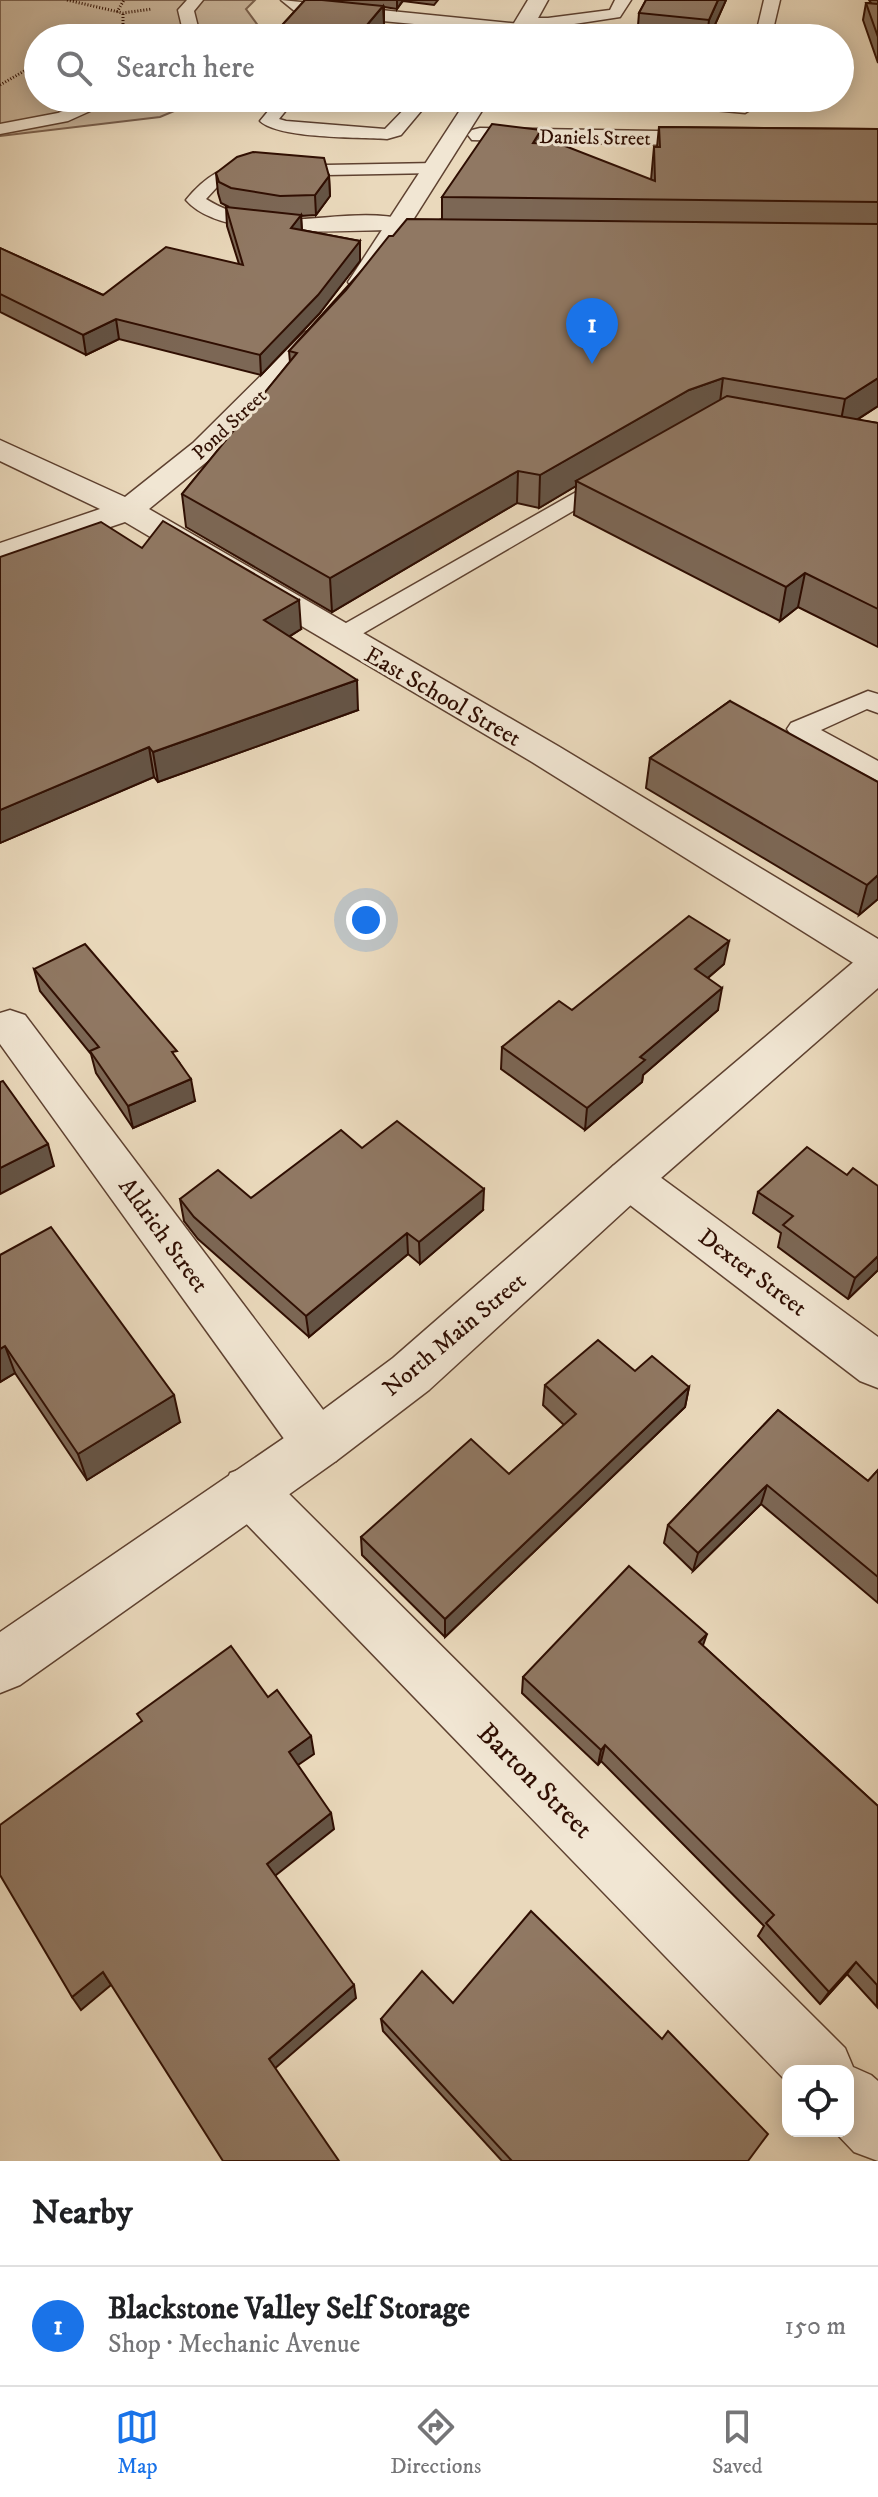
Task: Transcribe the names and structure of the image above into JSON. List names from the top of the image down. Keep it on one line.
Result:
{"streets":{"street":["Daniels Street","Pond Street","East School Street","Aldrich Street","Dexter Street","North Main Street","Barton Street"]},"crossings":[["Daniels Street","Pond Street"],["Pond Street","East School Street"],["Aldrich Street","North Main Street"],["Dexter Street","North Main Street"],["North Main Street","Barton Street"]],"page":{"search":"Search here","pins":"1","heading":"Nearby","list":[{"mark":"1","name":"Blackstone Valley Self Storage","note":"Shop · Mechanic Avenue","value":"150 m"}],"nav":["Map","Directions","Saved"]}}
